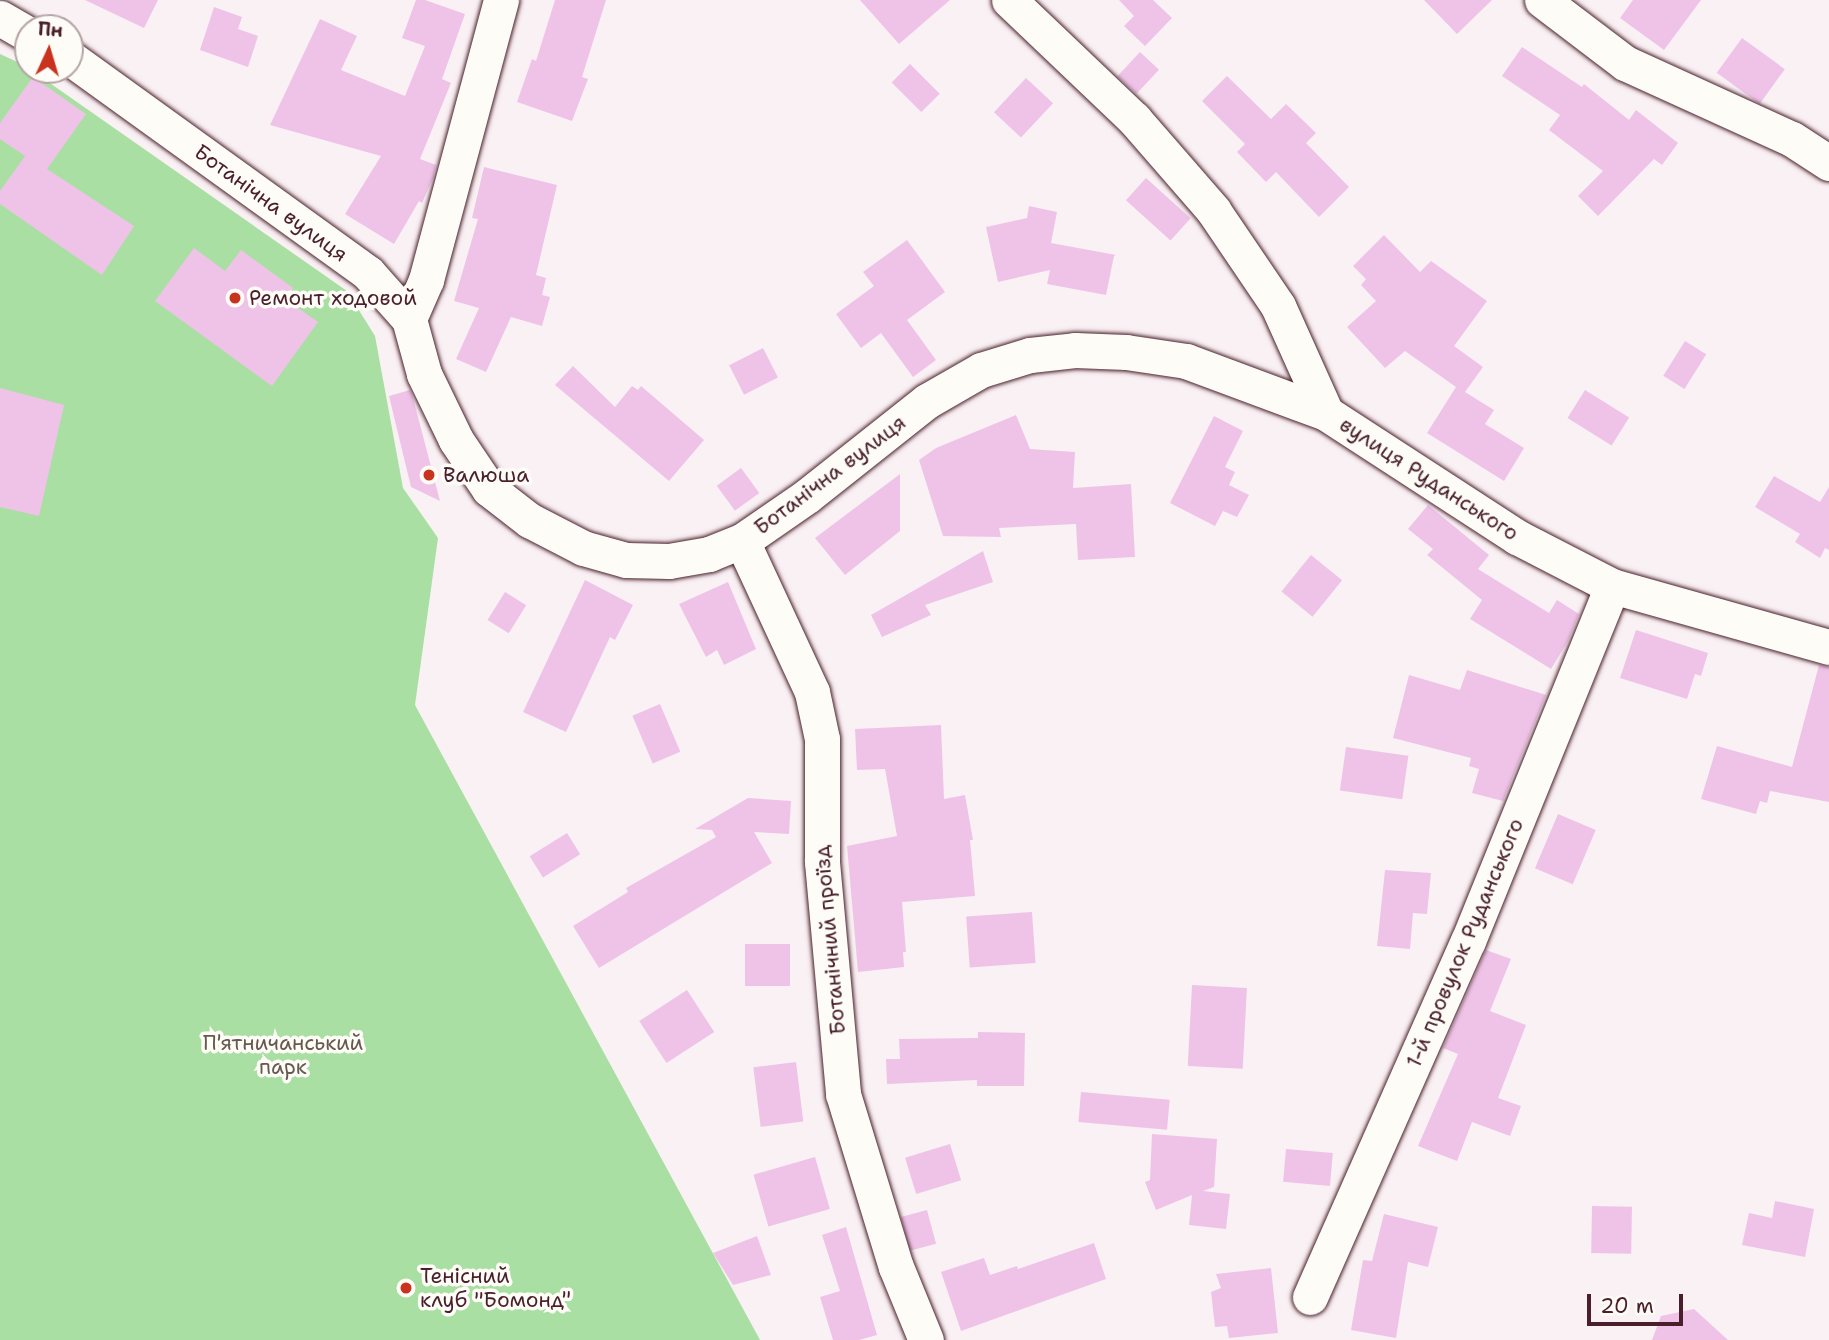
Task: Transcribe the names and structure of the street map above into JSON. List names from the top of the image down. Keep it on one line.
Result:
{"streets":{"street":["Ботанічна вулиця","вулиця Руданського","Ботанічний проїзд","1-й провулок Руданського"]},"crossings":[["Ботанічна вулиця","вулиця Руданського"],["Ботанічна вулиця","Ботанічний проїзд"],["вулиця Руданського","1-й провулок Руданського"]],"parks":["П'ятничанський парк"],"places":["Ремонт ходовой","Валюша","Тенісний клуб \"Бомонд\""],"scale_bar":"20 m","north":"top"}
